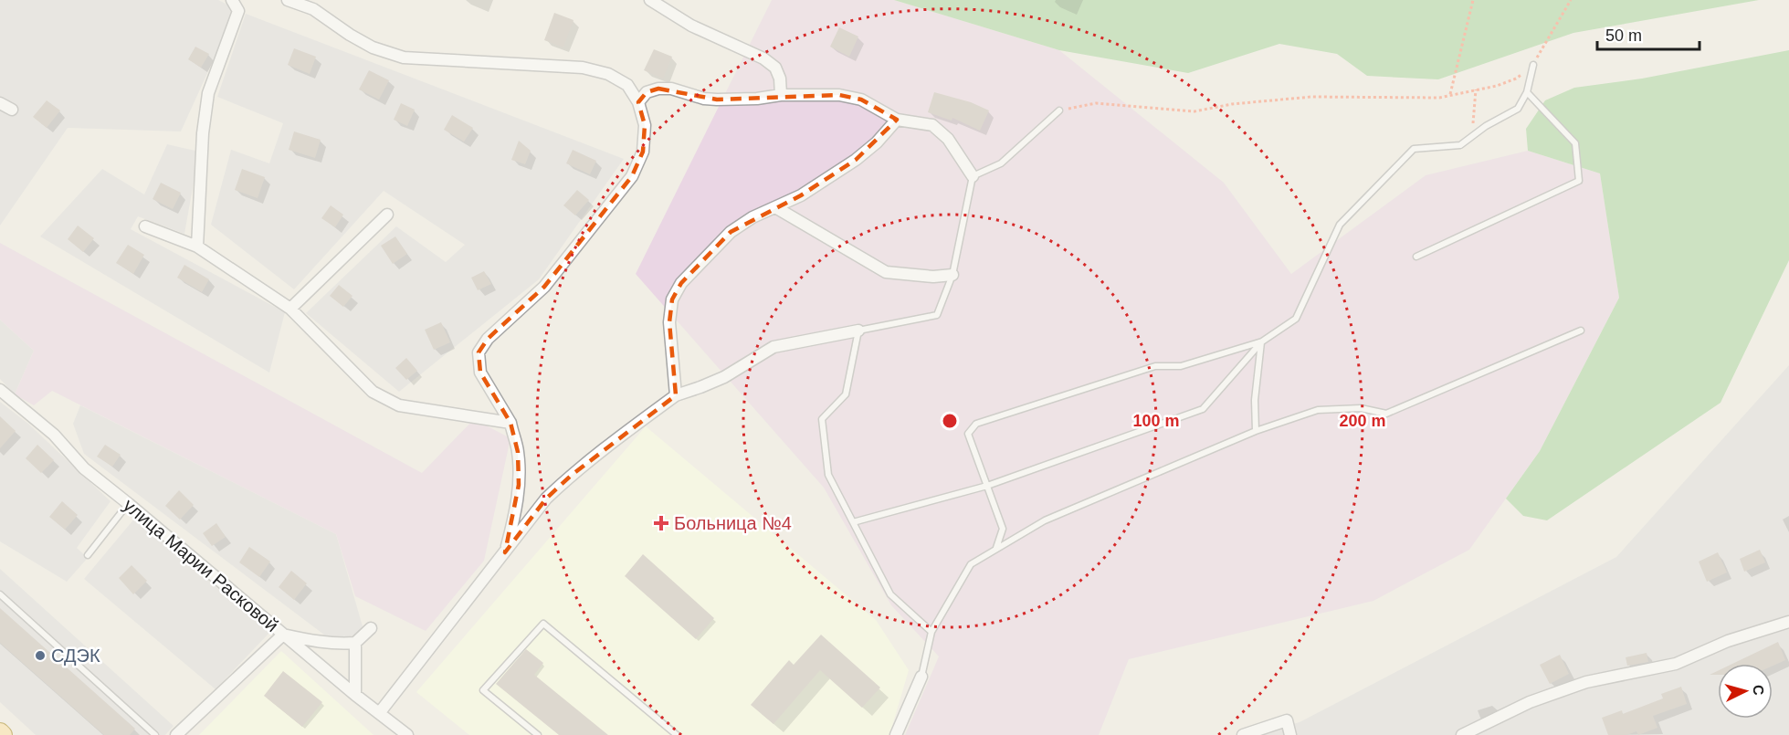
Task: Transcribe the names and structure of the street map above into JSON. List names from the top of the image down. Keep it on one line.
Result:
{"streets":{"street":["улица Марии Расковой"]},"places":{"health":["Больница №4"],"other":["СДЭК"]},"scale_bar":"50 m","north":"right","rings":["100 m","200 m"]}
